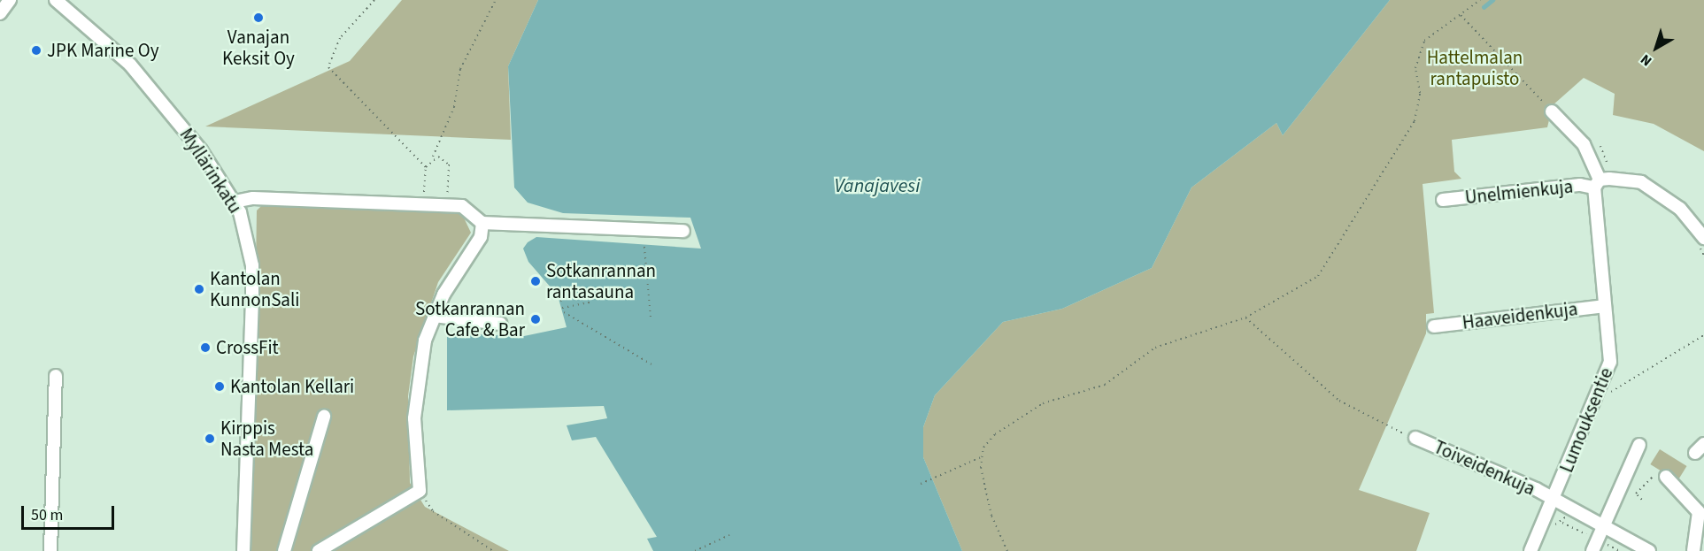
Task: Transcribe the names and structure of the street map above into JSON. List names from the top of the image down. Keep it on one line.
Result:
{"streets":{"street":["Myllärinkatu","Unelmienkuja","Haaveidenkuja","Lumouksentie","Toiveidenkuja"]},"crossings":[["Unelmienkuja","Lumouksentie"],["Haaveidenkuja","Lumouksentie"],["Lumouksentie","Toiveidenkuja"]],"water":["Vanajavesi"],"parks":["Hattelmalan rantapuisto"],"places":["Vanajan Keksit Oy","JPK Marine Oy","Sotkanrannan rantasauna","Kantolan KunnonSali","Sotkanrannan Cafe & Bar","CrossFit","Kantolan Kellari","Kirppis Nasta Mesta"],"scale_bar":"50 m","north":"bottom left"}
